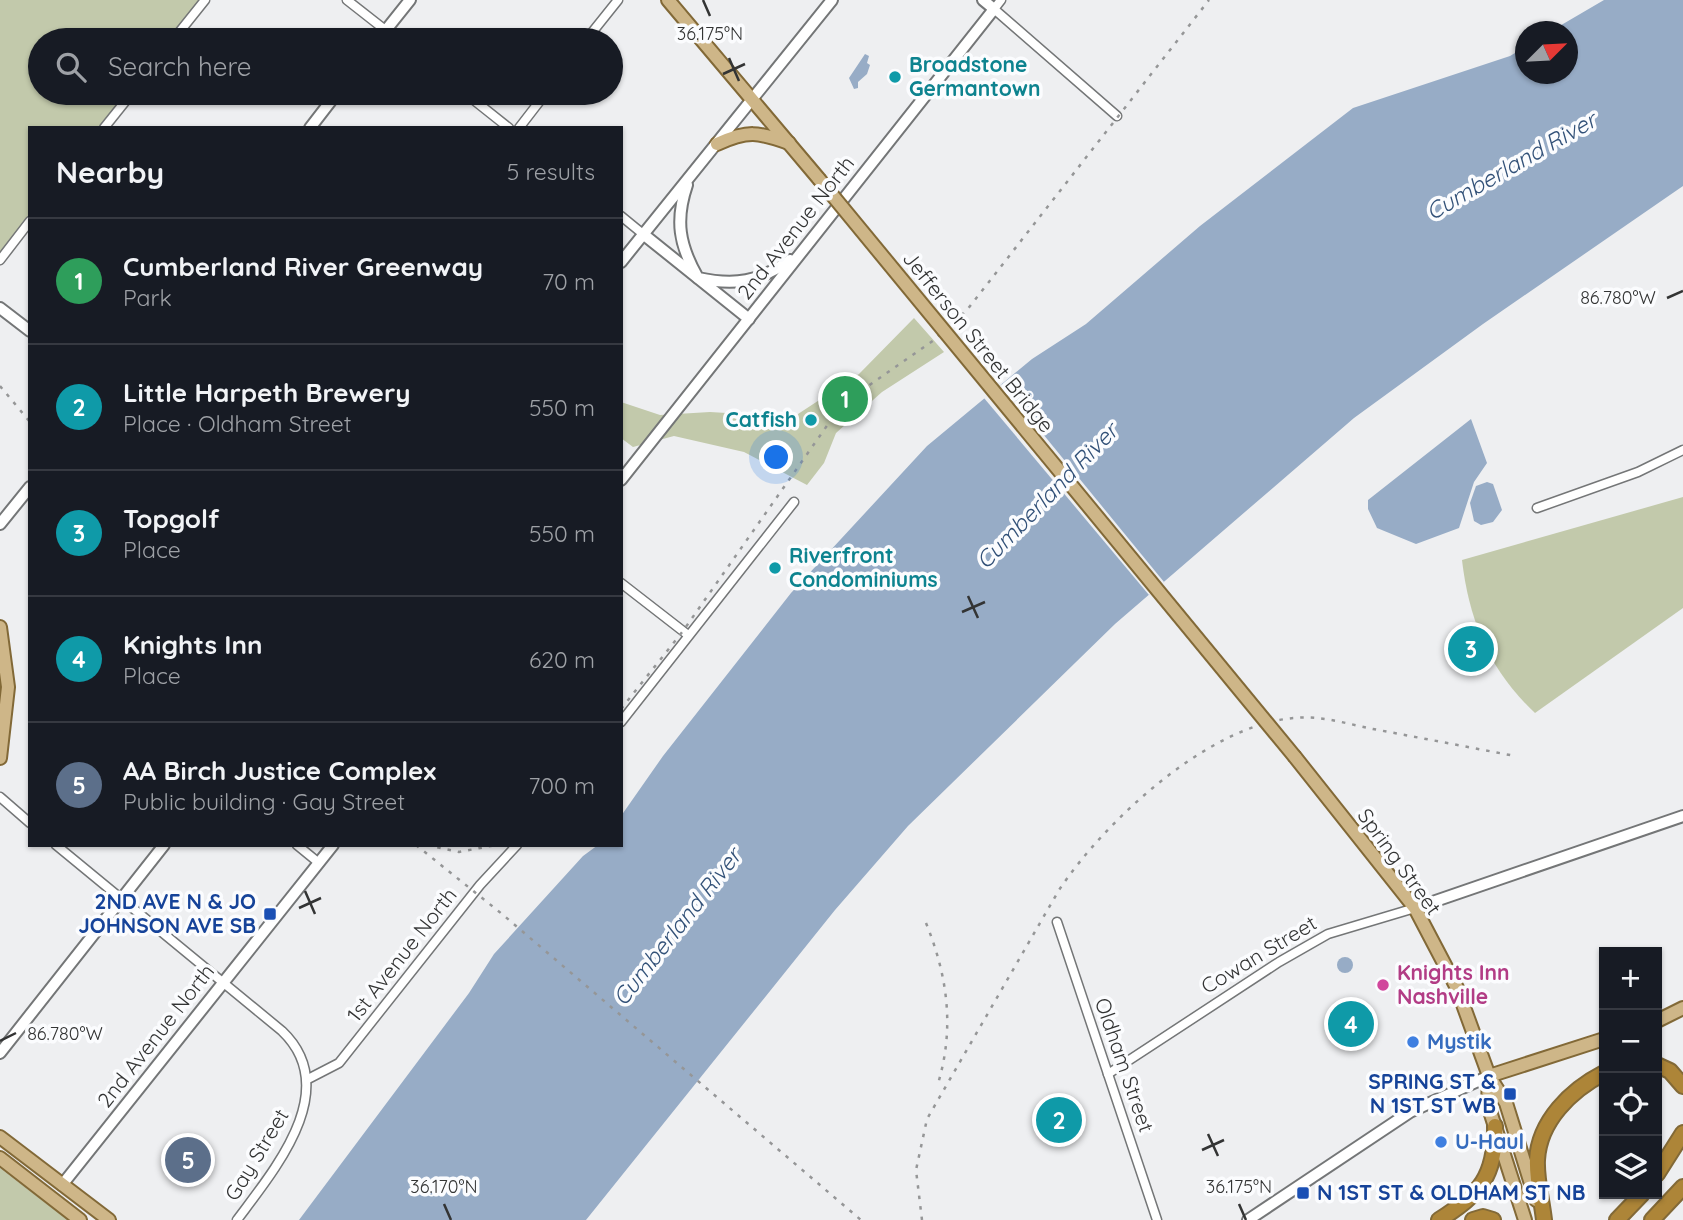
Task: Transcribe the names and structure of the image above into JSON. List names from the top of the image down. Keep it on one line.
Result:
{"streets":{"main road":["Jefferson Street Bridge","Spring Street"],"street":["2nd Avenue North","1st Avenue North","Cowan Street","Oldham Street","Gay Street"]},"crossings":[["2nd Avenue North","Gay Street"],["Jefferson Street Bridge","Spring Street"],["Spring Street","Cowan Street"],["1st Avenue North","Gay Street"],["Cowan Street","Oldham Street"]],"water":["Cumberland River"],"places":{"other":["Broadstone Germantown","Catfish","Riverfront Condominiums","Knights Inn Nashville","Mystik","U-Haul"],"transit":["2ND AVE N & JO JOHNSON AVE SB","SPRING ST & N 1ST ST WB","N 1ST ST & OLDHAM ST NB"]},"north":"top right","page":{"search":"Search here","heading":["Nearby","5 results"],"list":[{"mark":"1","name":"Cumberland River Greenway","note":"Park","value":"70 m"},{"mark":"2","name":"Little Harpeth Brewery","note":"Place · Oldham Street","value":"550 m"},{"mark":"3","name":"Topgolf","note":"Place","value":"550 m"},{"mark":"4","name":"Knights Inn","note":"Place","value":"620 m"},{"mark":"5","name":"AA Birch Justice Complex","note":"Public building · Gay Street","value":"700 m"}],"pins":["1","3","4","2","5"],"map_buttons":["+","−"]},"coordinates":["36.175°N","86.780°W","36.170°N"]}
